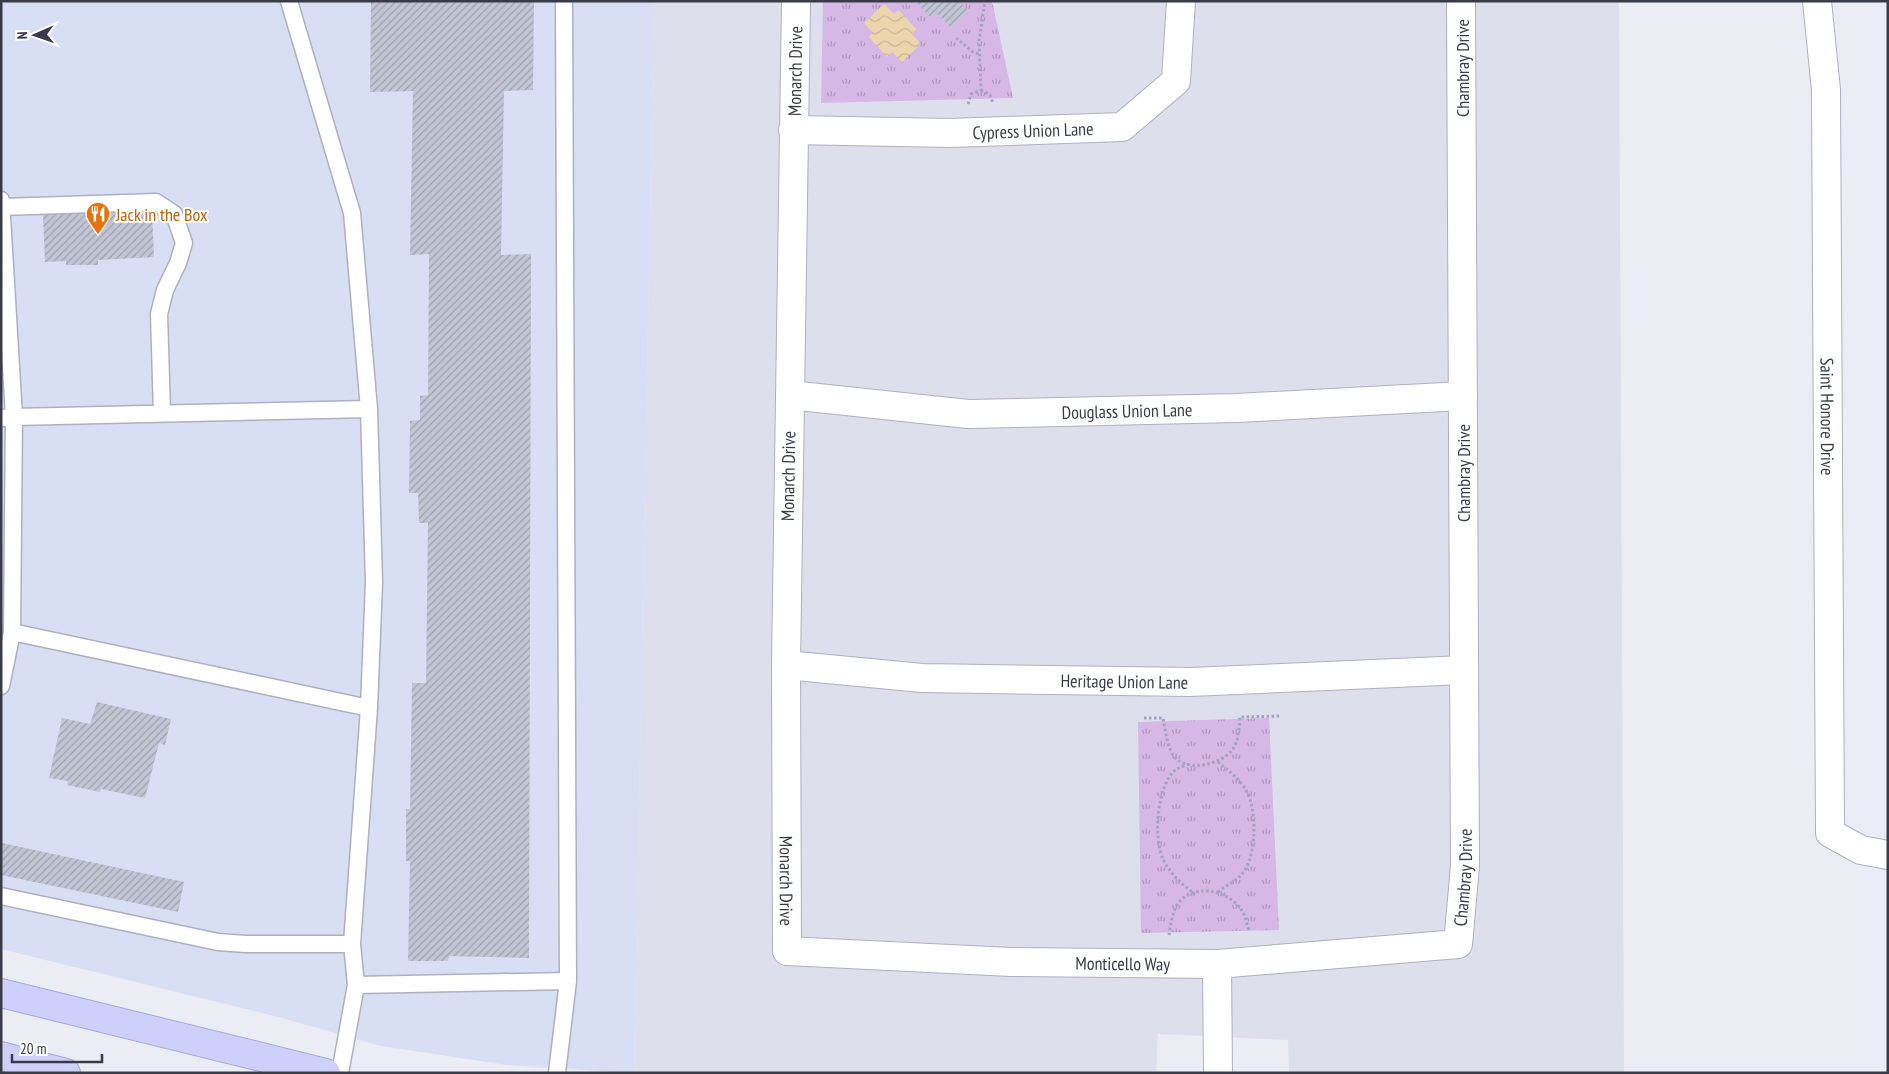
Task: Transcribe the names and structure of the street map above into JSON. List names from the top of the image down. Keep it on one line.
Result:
{"streets":{"street":["Chambray Drive","Monarch Drive","Cypress Union Lane","Douglass Union Lane","Saint Honore Drive","Heritage Union Lane","Monticello Way"]},"crossings":[["Chambray Drive","Douglass Union Lane"],["Chambray Drive","Heritage Union Lane"],["Chambray Drive","Monticello Way"],["Monarch Drive","Cypress Union Lane"],["Monarch Drive","Douglass Union Lane"],["Monarch Drive","Heritage Union Lane"],["Monarch Drive","Monticello Way"]],"places":{"restaurant":["Jack in the Box"]},"scale_bar":"20 m","north":"left"}
